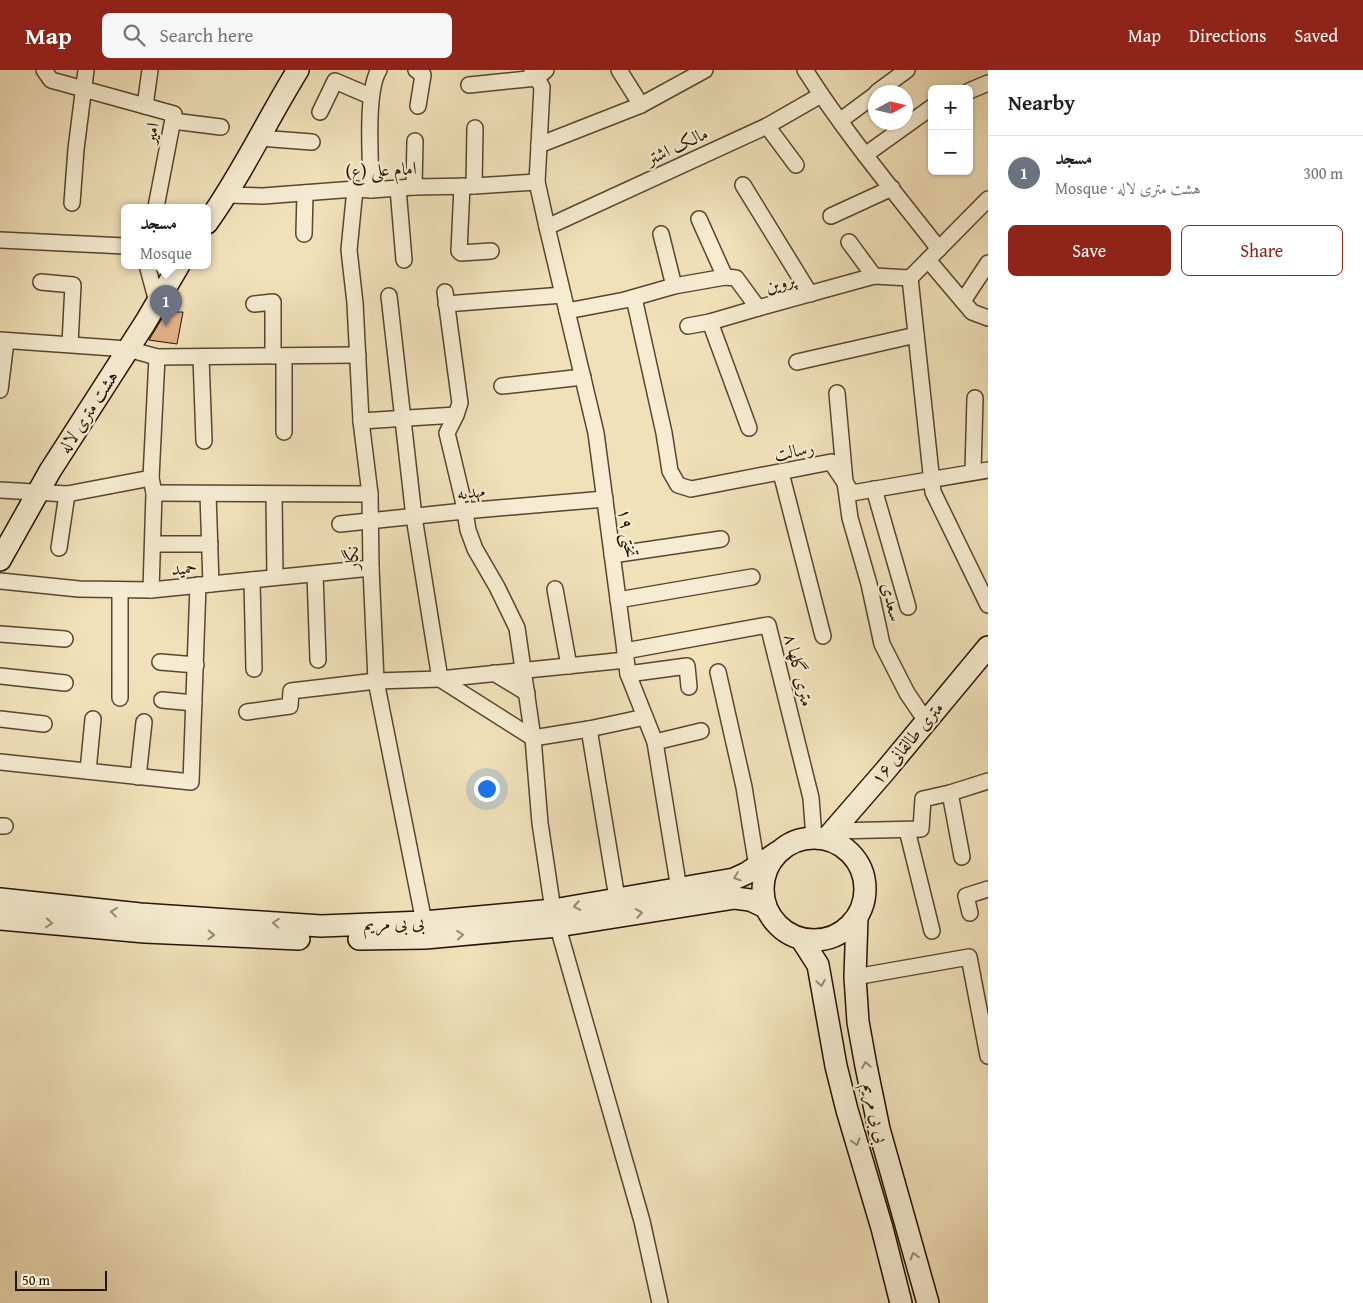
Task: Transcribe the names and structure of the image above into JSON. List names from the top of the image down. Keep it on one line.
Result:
{"streets":{"street":["امیر","مالک اشتر","امام علی (ع)","پروین","هشت متری لاله","رسالت","مهدیه","تختی ۱۹","نگار","حمید","سعدی","۸ متری گلها","۱۶ متری طالقانی","بی بی مریم"]},"crossings":[["مالک اشتر","تختی ۱۹"],["امام علی (ع)","تختی ۱۹"],["امام علی (ع)","نگار"],["رسالت","سعدی"],["مهدیه","تختی ۱۹"],["مهدیه","نگار"],["تختی ۱۹","۸ متری گلها"],["تختی ۱۹","بی بی مریم"],["نگار","حمید"],["نگار","بی بی مریم"],["سعدی","۱۶ متری طالقانی"],["۸ متری گلها","۱۶ متری طالقانی"],["۸ متری گلها","بی بی مریم"],["۱۶ متری طالقانی","بی بی مریم"]],"scale_bar":"50 m","north":"right","page":{"header":"Map","search":"Search here","nav":["Map","Directions","Saved"],"heading":"Nearby","map_buttons":["+","−"],"list":[{"mark":"1","name":"مسجد","note":"Mosque · هشت متری لاله","value":"300 m"}],"popup":["مسجد","Mosque"],"buttons":["Save","Share"],"pins":"1","scale":"50 m"}}
